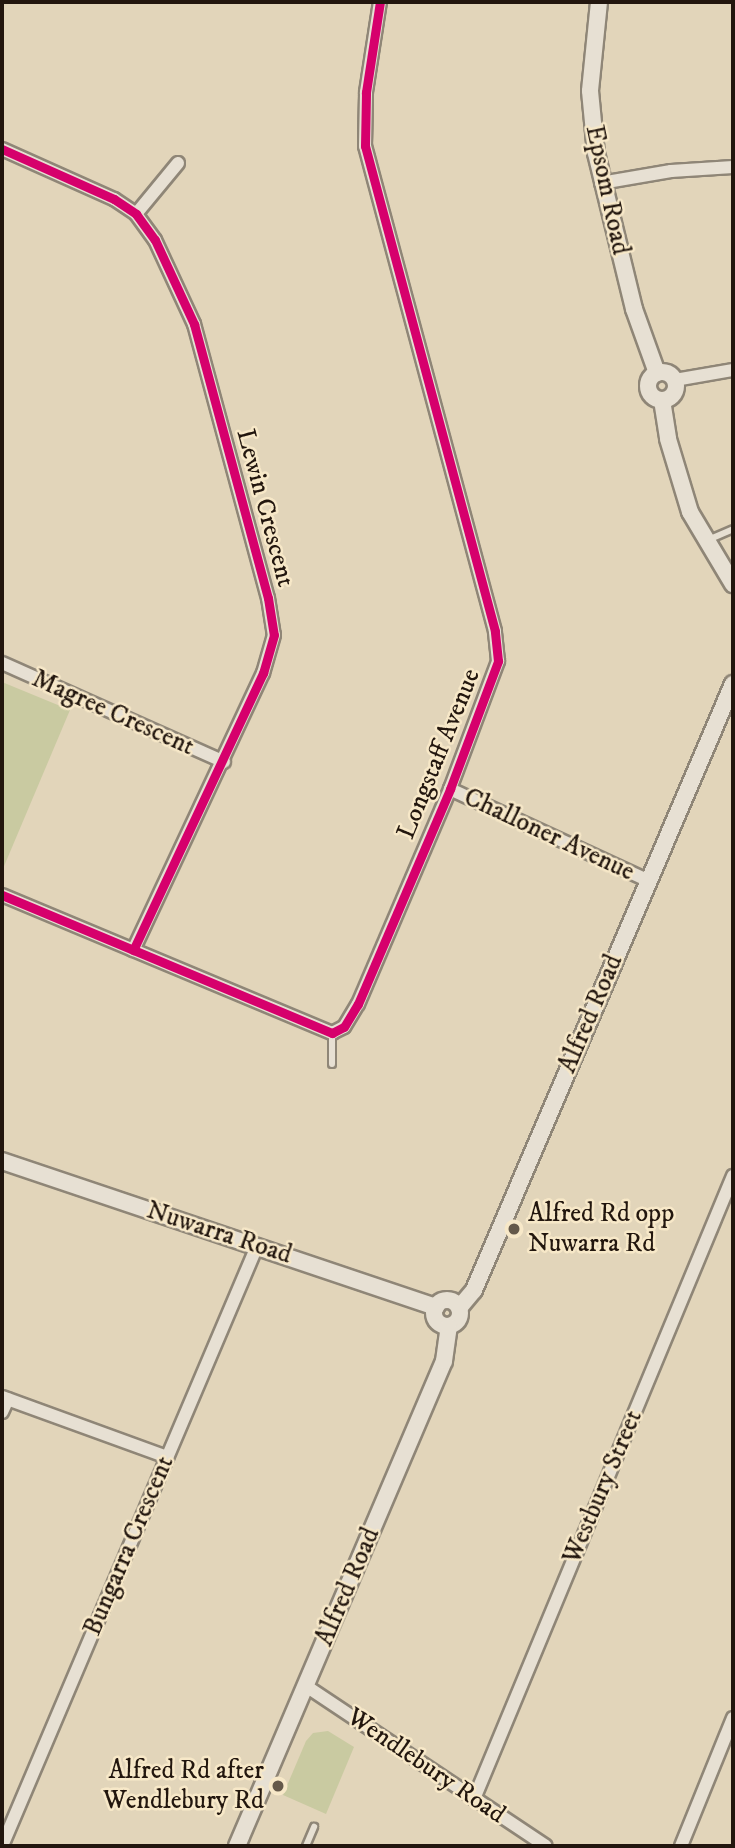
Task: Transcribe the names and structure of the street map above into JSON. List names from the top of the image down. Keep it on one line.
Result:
{"streets":{"street":["Epsom Road","Lewin Crescent","Magree Crescent","Longstaff Avenue","Challoner Avenue","Alfred Road","Nuwarra Road","Westbury Street","Bungarra Crescent","Wendlebury Road"]},"crossings":[["Lewin Crescent","Magree Crescent"],["Longstaff Avenue","Challoner Avenue"],["Challoner Avenue","Alfred Road"],["Alfred Road","Nuwarra Road"],["Alfred Road","Wendlebury Road"],["Nuwarra Road","Bungarra Crescent"],["Westbury Street","Wendlebury Road"]],"places":["Alfred Rd opp Nuwarra Rd","Alfred Rd after Wendlebury Rd"]}
